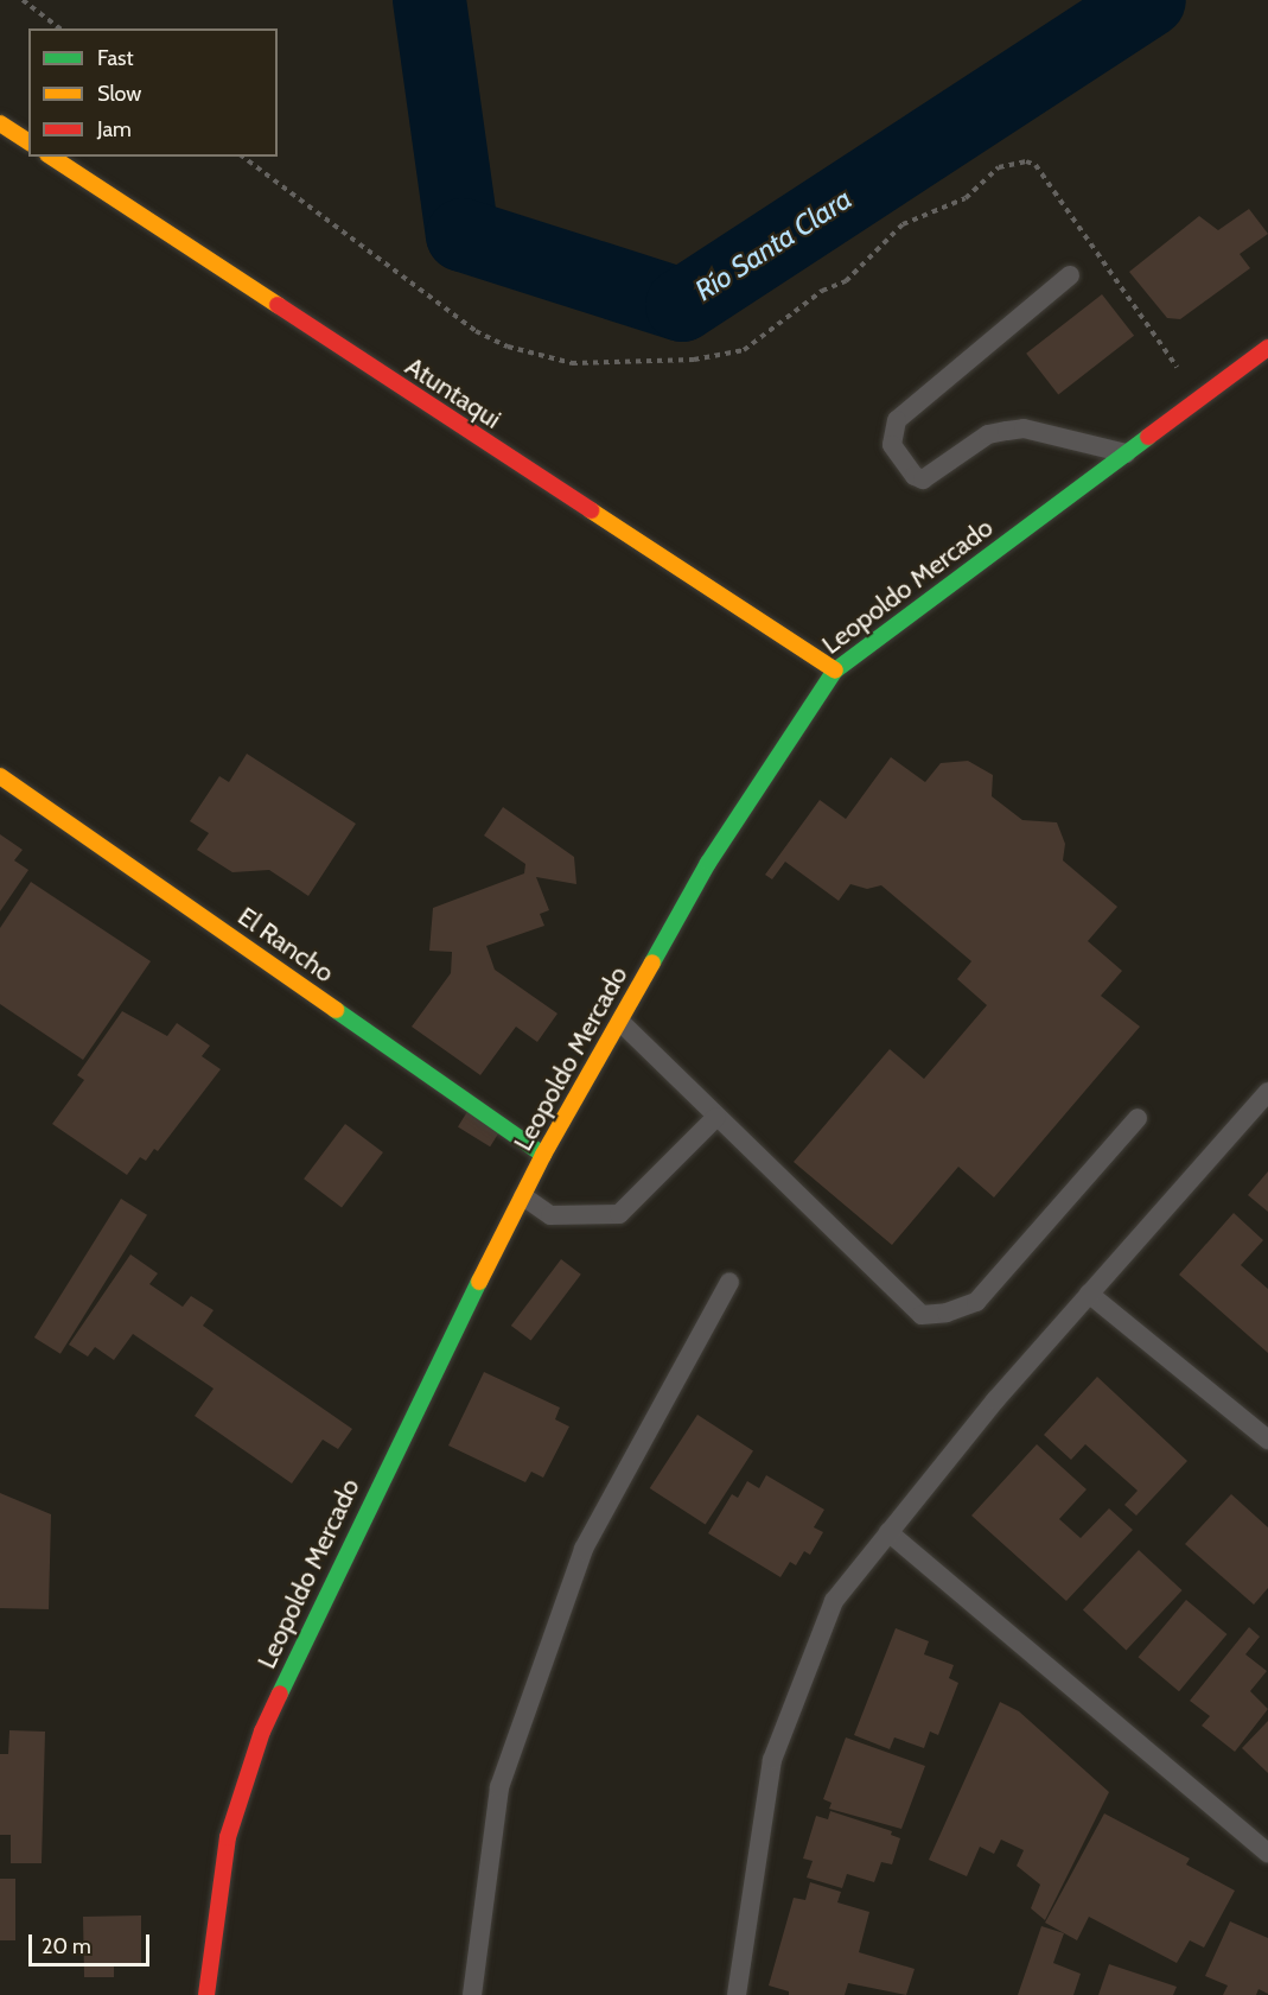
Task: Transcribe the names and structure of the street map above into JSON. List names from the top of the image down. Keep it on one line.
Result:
{"streets":{"street":["Atuntaqui","Leopoldo Mercado","El Rancho"]},"crossings":[["Atuntaqui","Leopoldo Mercado"],["Leopoldo Mercado","El Rancho"]],"water":["Río Santa Clara"],"legend":["Fast","Slow","Jam"],"scale_bar":"20 m"}
